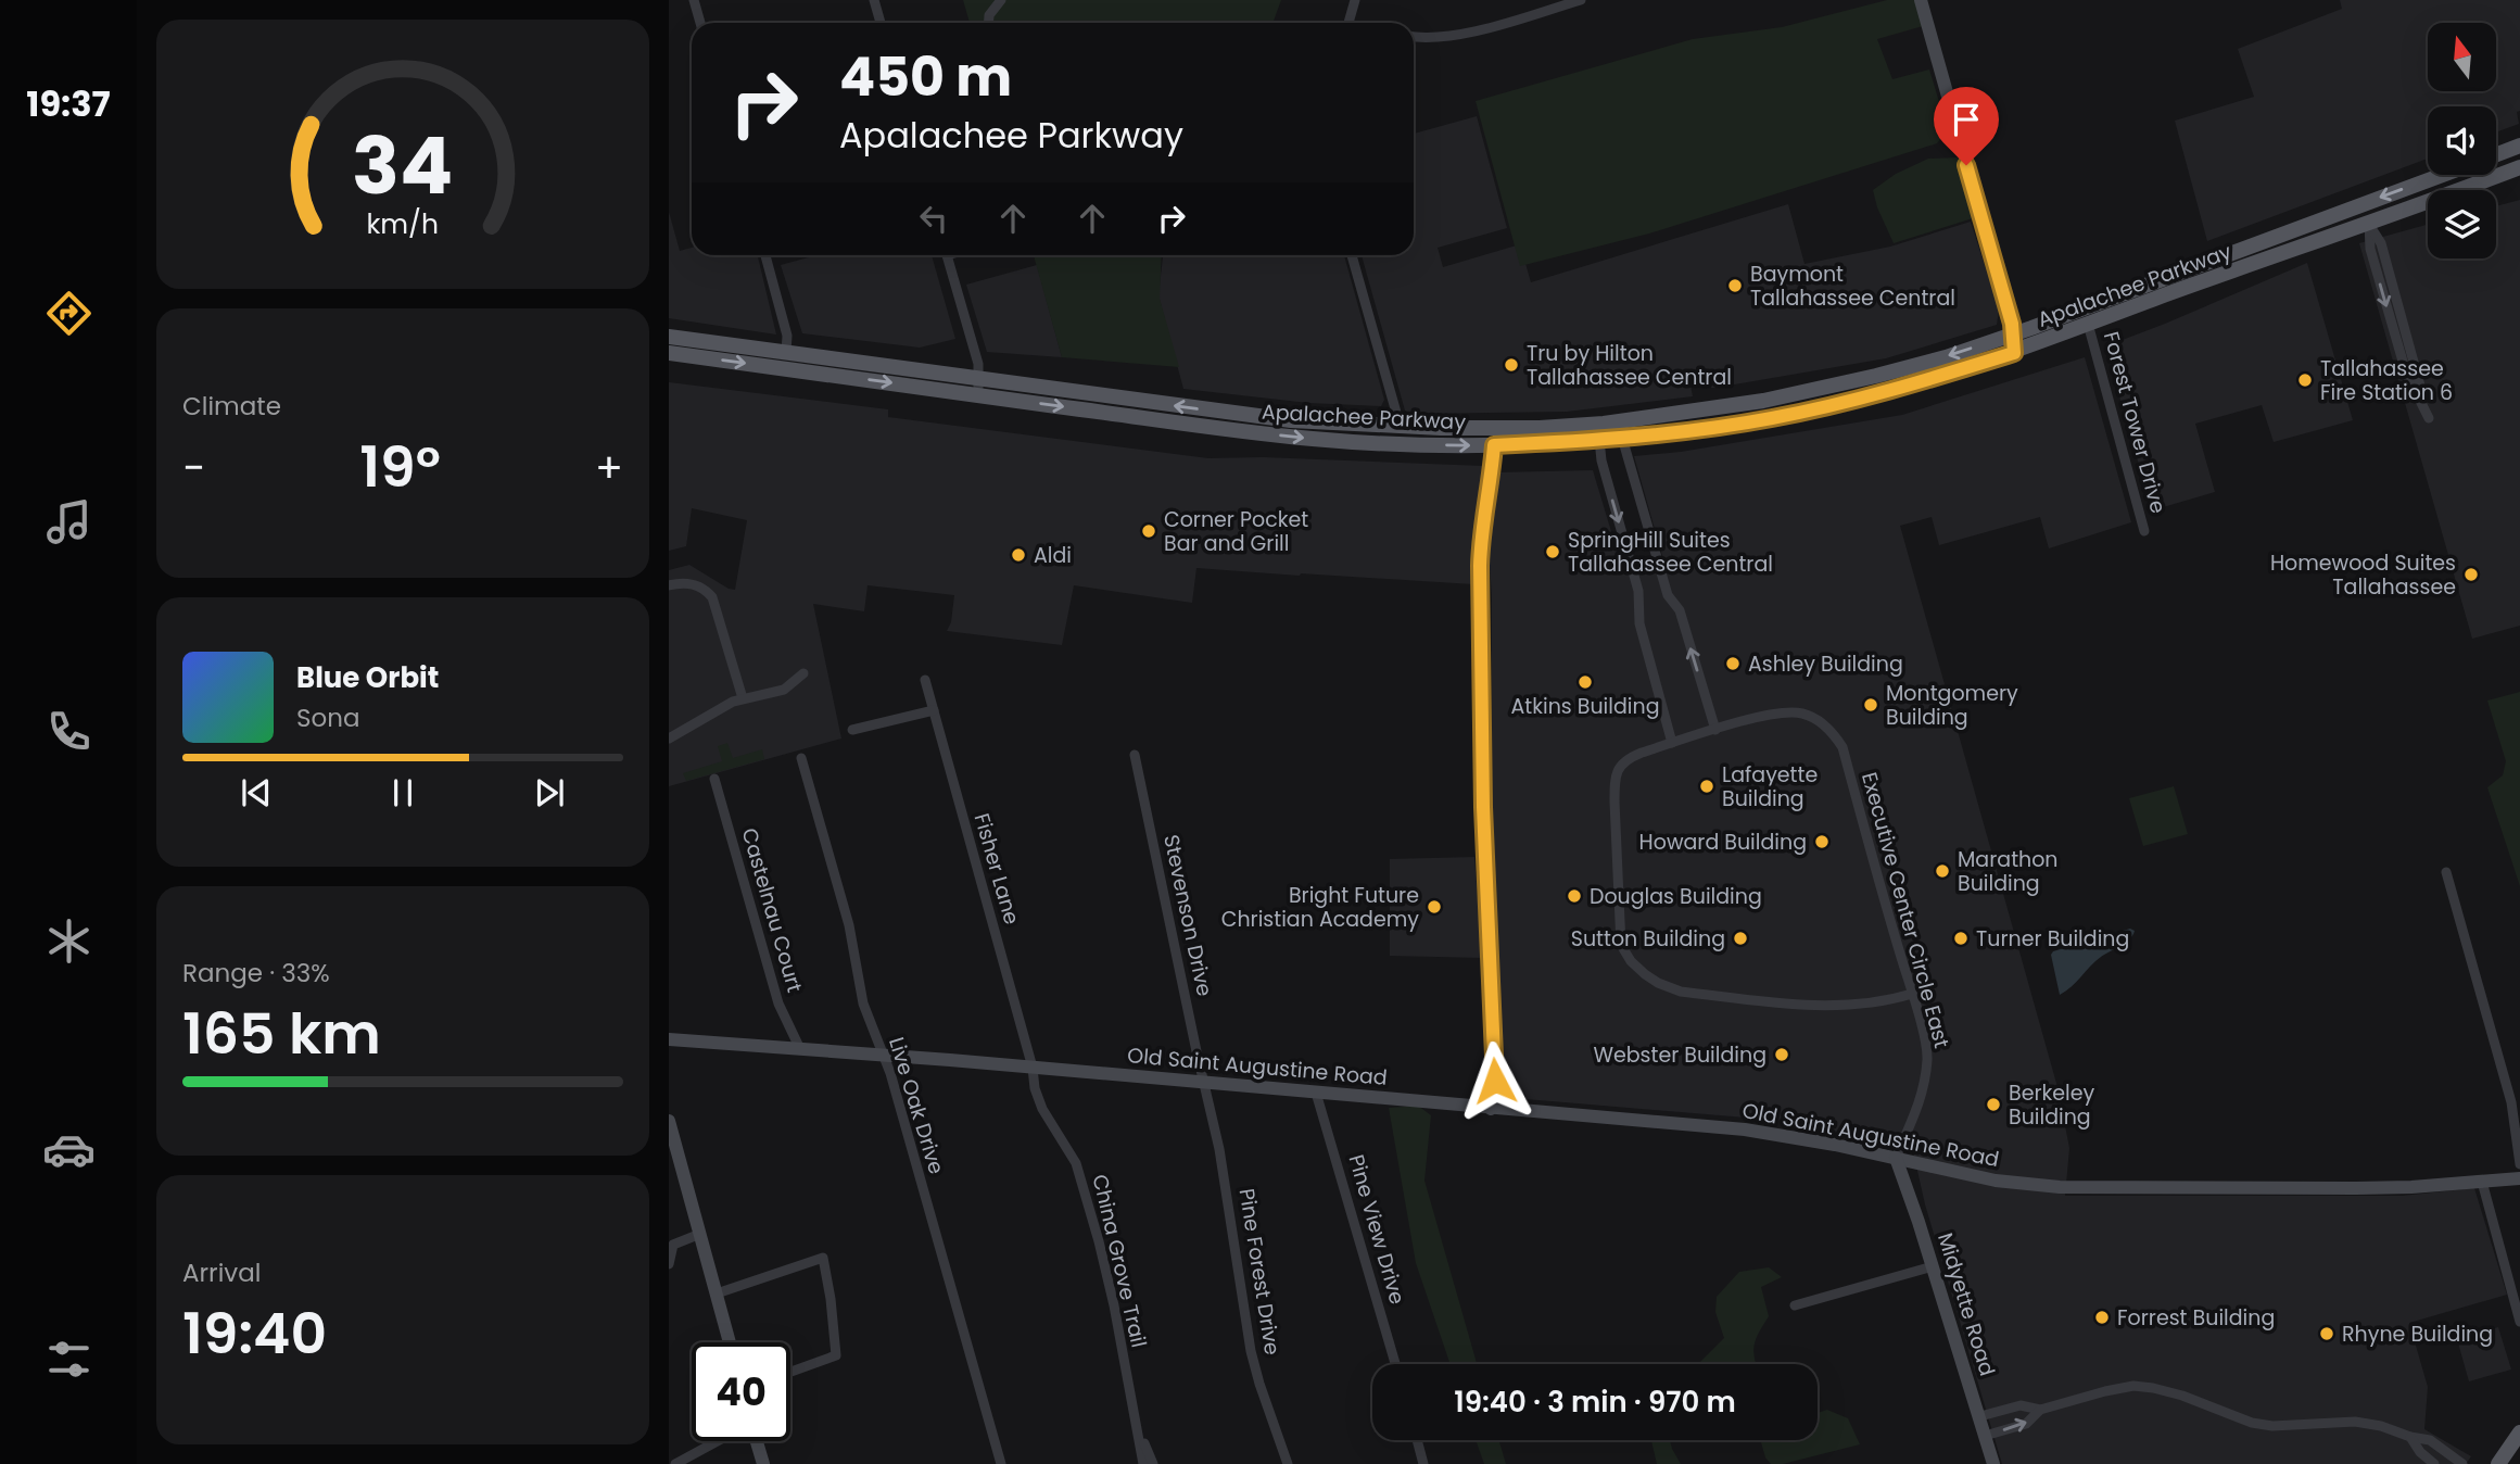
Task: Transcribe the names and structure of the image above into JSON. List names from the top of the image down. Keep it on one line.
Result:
{"streets":{"main road":["Apalachee Parkway"],"street":["Forest Tower Drive","Fisher Lane","Castelnau Court","Executive Center Circle East","Stevenson Drive","Old Saint Augustine Road","Live Oak Drive","Pine View Drive","China Grove Trail","Pine Forest Drive","Midyette Road"]},"crossings":[["Apalachee Parkway","Forest Tower Drive"],["Fisher Lane","Old Saint Augustine Road"],["Fisher Lane","China Grove Trail"],["Castelnau Court","Old Saint Augustine Road"],["Executive Center Circle East","Old Saint Augustine Road"],["Executive Center Circle East","Midyette Road"],["Stevenson Drive","Old Saint Augustine Road"],["Stevenson Drive","Pine Forest Drive"],["Old Saint Augustine Road","Live Oak Drive"],["Old Saint Augustine Road","Pine View Drive"],["Old Saint Augustine Road","China Grove Trail"],["Old Saint Augustine Road","Pine Forest Drive"],["Old Saint Augustine Road","Midyette Road"]],"places":["Baymont Tallahassee Central","Tru by Hilton Tallahassee Central","Tallahassee Fire Station 6","Corner Pocket Bar and Grill","SpringHill Suites Tallahassee Central","Aldi","Homewood Suites Tallahassee","Ashley Building","Atkins Building","Montgomery Building","Lafayette Building","Howard Building","Marathon Building","Douglas Building","Bright Future Christian Academy","Sutton Building","Turner Building","Webster Building","Berkeley Building","Forrest Building","Rhyne Building"],"north":"top","page":{"tabs":"19:37","turn":["450 m","Apalachee Parkway"],"tile":["Climate",["Range · 33%","165 km"],["Arrival","19:40"]],"heat":["−","19°","+"],"song":["Blue Orbit","Sona"],"limit":"40","trip":"19:40 · 3 min · 970 m","gauge":["34","km/h"]}}
